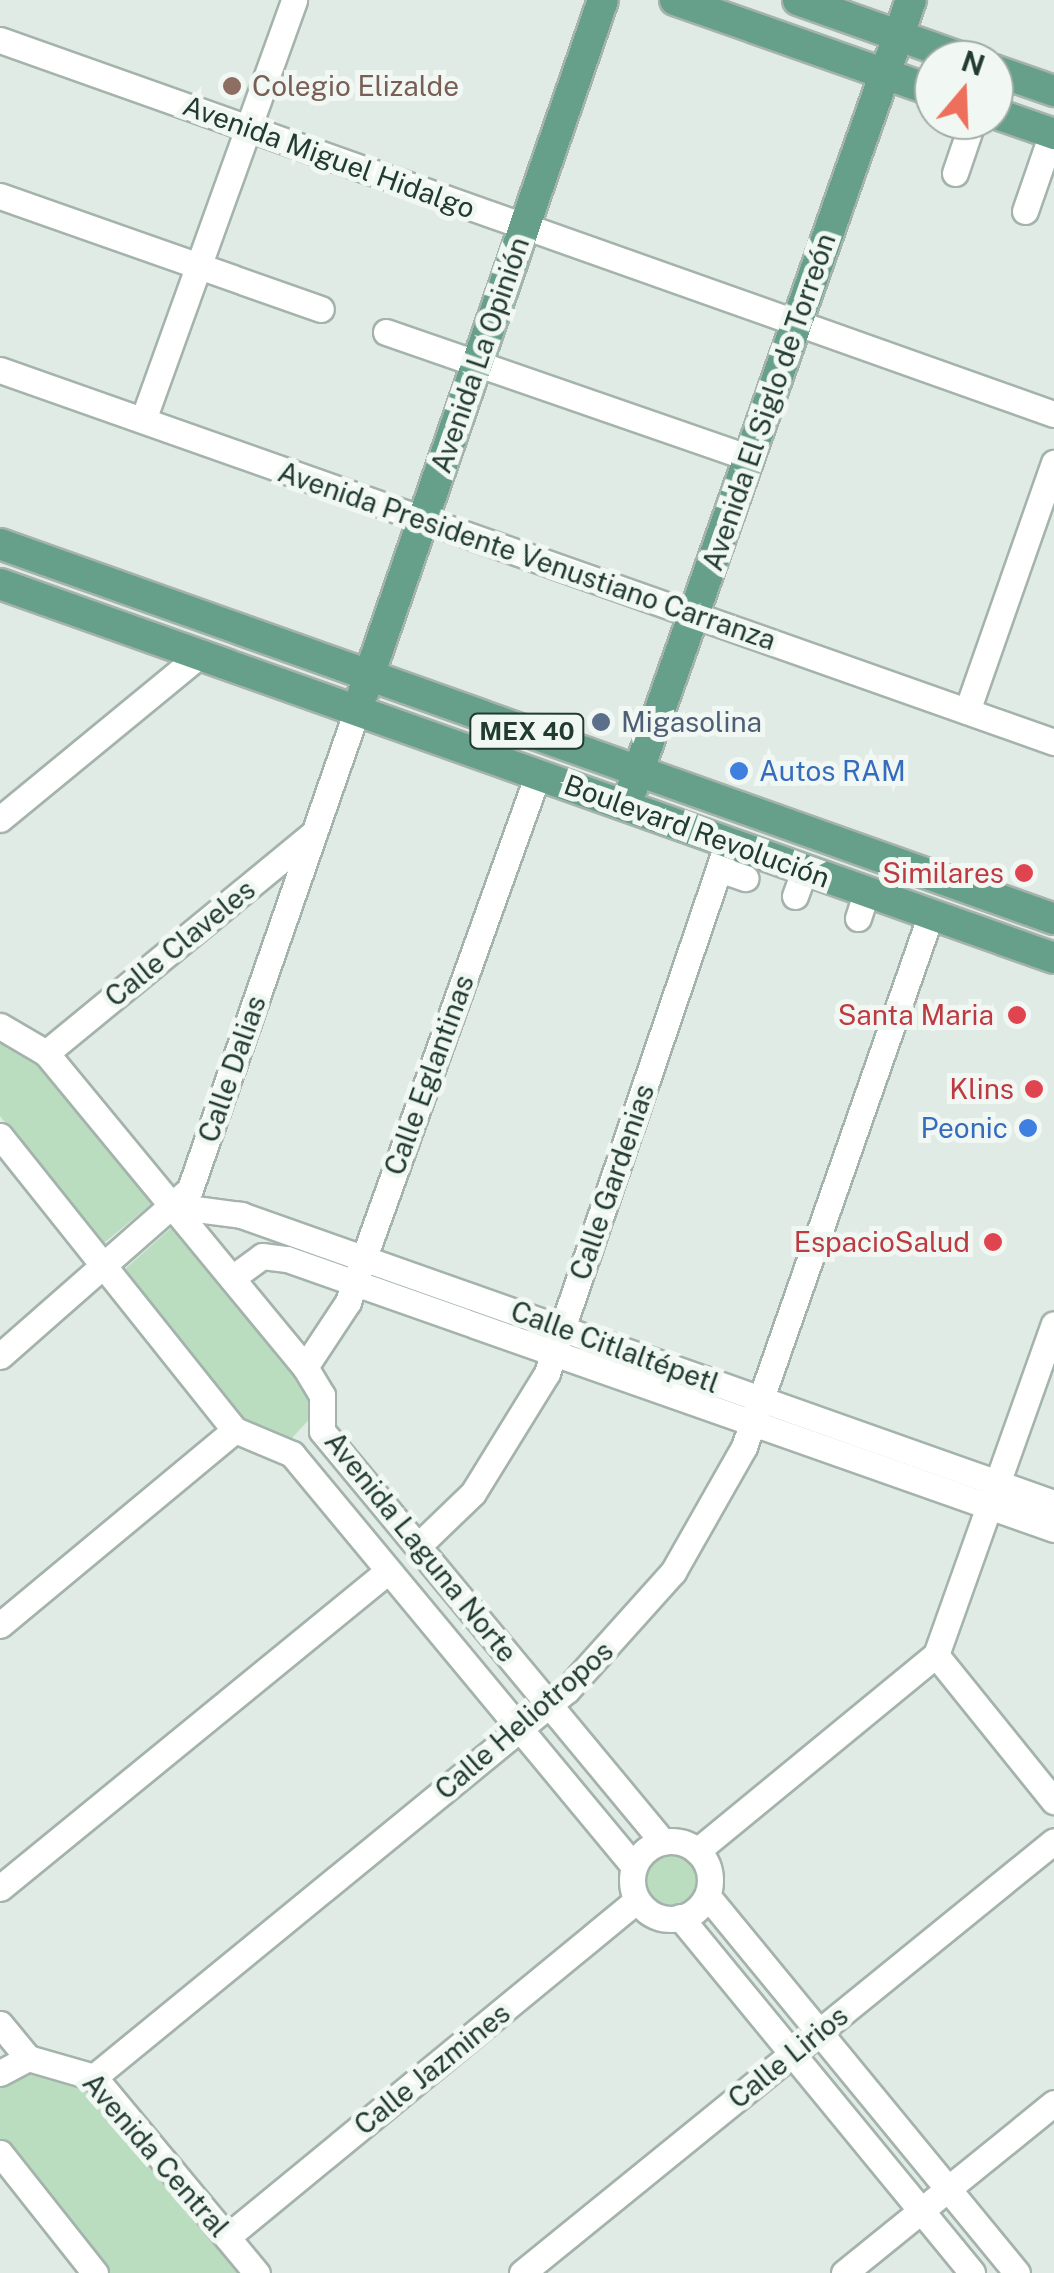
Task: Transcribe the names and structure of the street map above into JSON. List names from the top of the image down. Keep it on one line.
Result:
{"streets":{"main road":["Avenida La Opinión","Avenida El Siglo de Torreón","MEX 40","Boulevard Revolución"],"street":["Avenida Miguel Hidalgo","Avenida Presidente Venustiano Carranza","Calle Claveles","Calle Dalias","Calle Eglantinas","Calle Gardenias","Calle Citlaltépetl","Avenida Laguna Norte","Calle Heliotropos","Calle Lirios","Calle Jazmines","Avenida Central"]},"crossings":[["Avenida Miguel Hidalgo","Avenida La Opinión"],["Avenida Miguel Hidalgo","Avenida El Siglo de Torreón"],["Avenida La Opinión","Avenida Presidente Venustiano Carranza"],["Avenida La Opinión","MEX 40"],["Avenida La Opinión","Boulevard Revolución"],["Avenida La Opinión","Calle Dalias"],["Avenida El Siglo de Torreón","Avenida Presidente Venustiano Carranza"],["Avenida El Siglo de Torreón","MEX 40"],["Avenida El Siglo de Torreón","Boulevard Revolución"],["Boulevard Revolución","Calle Dalias"],["Boulevard Revolución","Calle Eglantinas"],["Boulevard Revolución","Calle Gardenias"],["Boulevard Revolución","Calle Heliotropos"],["Calle Claveles","Calle Dalias"],["Calle Claveles","Avenida Laguna Norte"],["Calle Dalias","Calle Citlaltépetl"],["Calle Dalias","Avenida Laguna Norte"],["Calle Eglantinas","Calle Citlaltépetl"],["Calle Eglantinas","Avenida Laguna Norte"],["Calle Gardenias","Calle Citlaltépetl"],["Calle Gardenias","Avenida Laguna Norte"],["Calle Citlaltépetl","Avenida Laguna Norte"],["Calle Citlaltépetl","Calle Heliotropos"],["Avenida Laguna Norte","Calle Heliotropos"],["Avenida Laguna Norte","Calle Jazmines"],["Calle Heliotropos","Avenida Central"],["Calle Jazmines","Avenida Central"]],"places":["Colegio Elizalde","Migasolina","Autos RAM","Similares","Santa Maria","Klins","Peonic","EspacioSalud"],"north":"top"}
